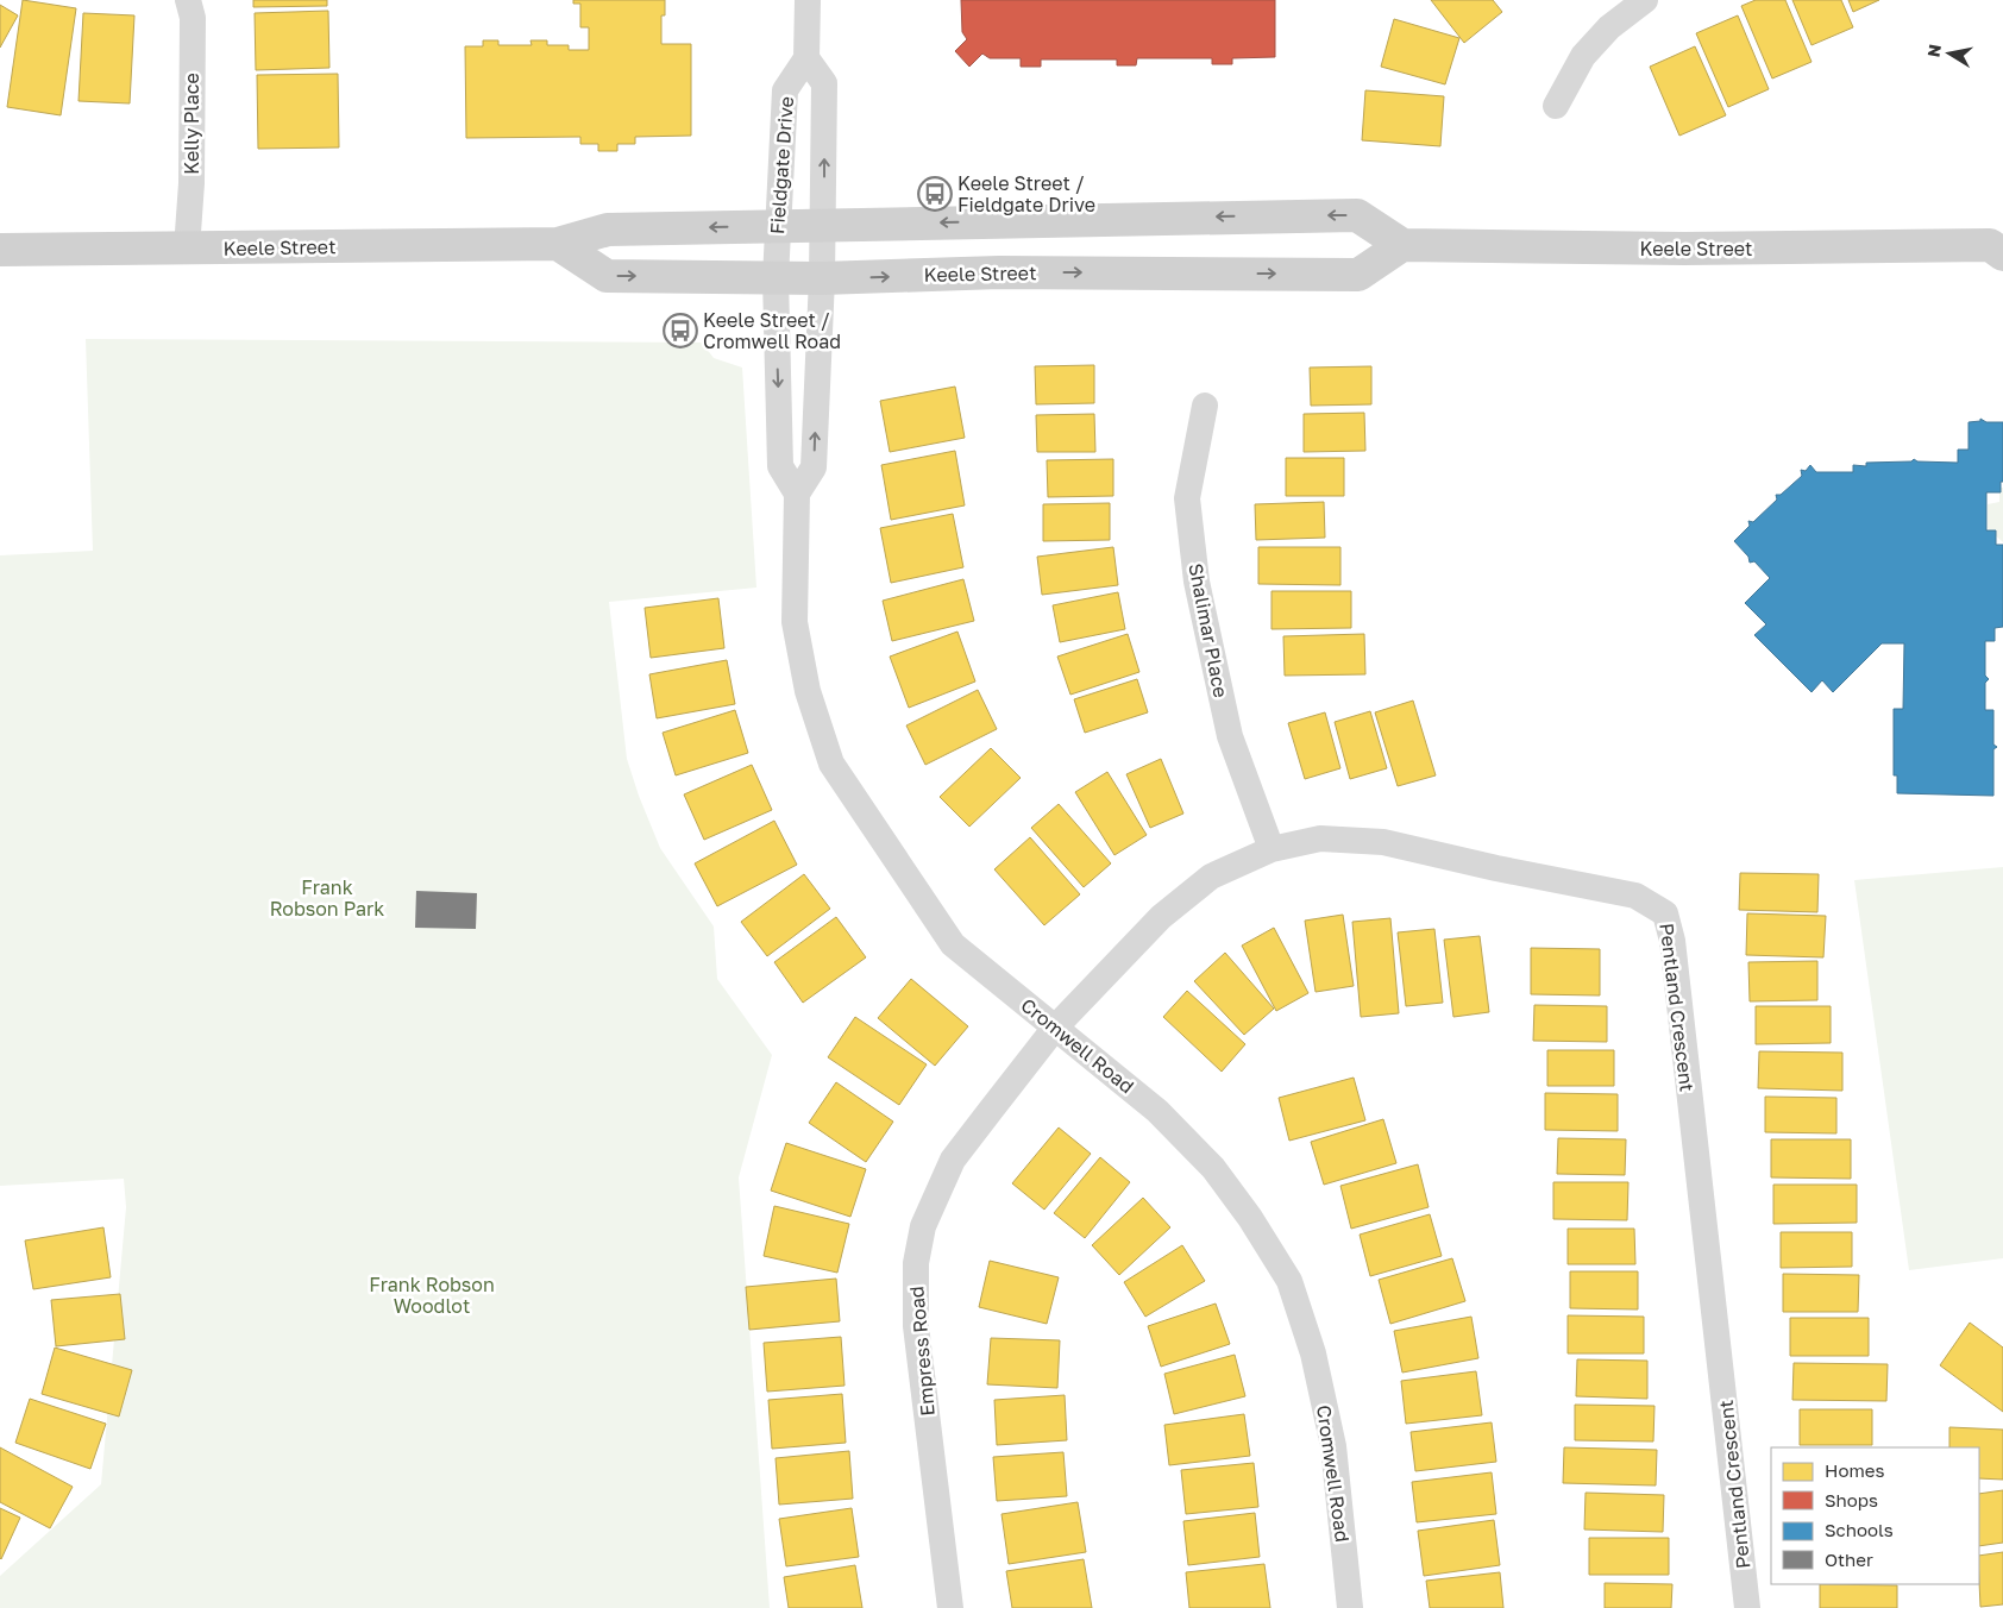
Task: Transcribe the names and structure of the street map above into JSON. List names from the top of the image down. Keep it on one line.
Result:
{"streets":{"main road":["Keele Street"],"street":["Kelly Place","Fieldgate Drive","Shalimar Place","Pentland Crescent","Cromwell Road","Empress Road"]},"crossings":[["Kelly Place","Keele Street"],["Fieldgate Drive","Keele Street"],["Shalimar Place","Pentland Crescent"],["Pentland Crescent","Cromwell Road"],["Pentland Crescent","Empress Road"],["Cromwell Road","Empress Road"]],"parks":["Frank Robson Park","Frank Robson Woodlot"],"places":{"bus stop":["Keele Street / Fieldgate Drive","Keele Street / Cromwell Road"]},"legend":["Homes","Shops","Schools","Other"],"north":"left"}
